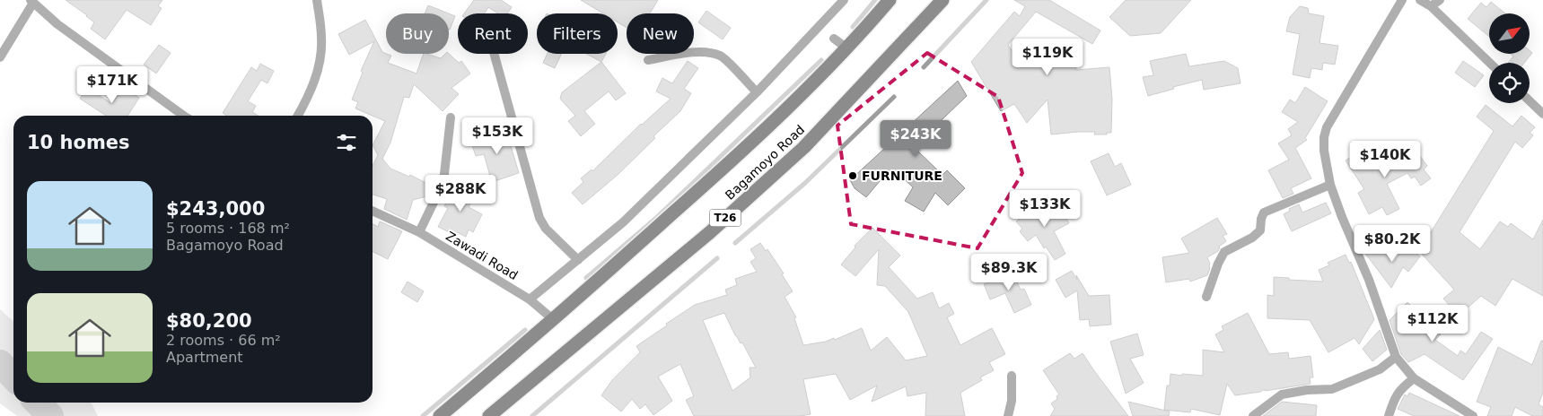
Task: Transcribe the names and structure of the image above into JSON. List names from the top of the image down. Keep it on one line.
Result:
{"streets":{"highway":["Bagamoyo Road","T26"],"street":["Zawadi Road"]},"crossings":[["Bagamoyo Road","Zawadi Road"]],"places":["FURNITURE"],"north":"top right","page":{"chip":["Buy","Rent","Filters","New"],"price":["$119K","$171K","$153K","$243K","$140K","$288K","$133K","$80.2K","$89.3K","$112K"],"heading":"10 homes","list":[{"name":"$243,000","note":"5 rooms · 168 m² · Bagamoyo Road"},{"name":"$80,200","note":"2 rooms · 66 m² · Apartment"}]}}
